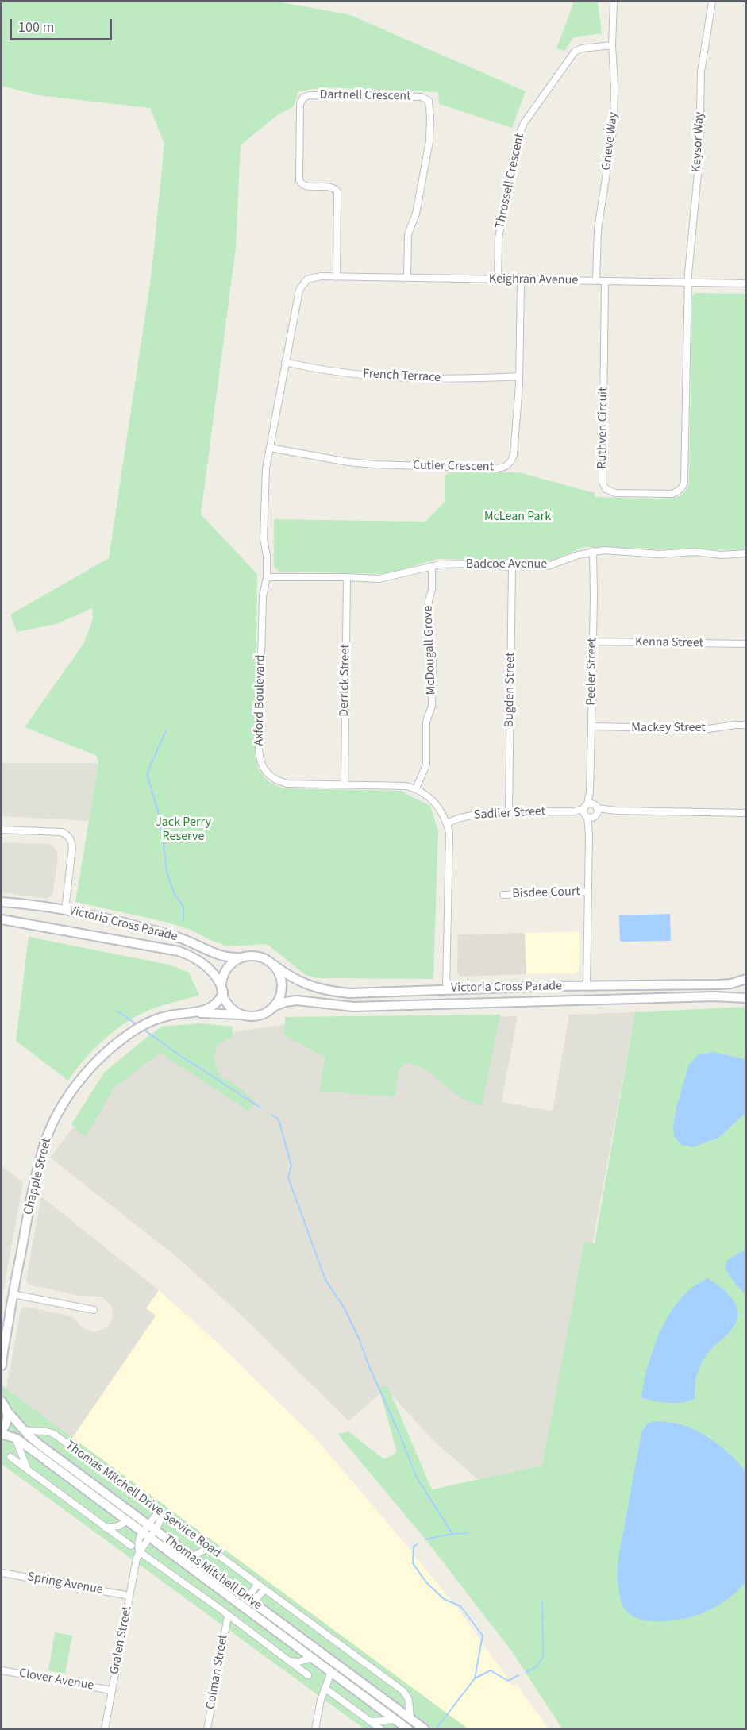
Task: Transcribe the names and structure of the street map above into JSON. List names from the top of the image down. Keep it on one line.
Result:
{"streets":{"main road":["Victoria Cross Parade","Chapple Street","Thomas Mitchell Drive"],"street":["Dartnell Crescent","Grieve Way","Keysor Way","Throssell Crescent","Keighran Avenue","French Terrace","Ruthven Circuit","Cutler Crescent","Badcoe Avenue","Kenna Street","McDougall Grove","Peeler Street","Derrick Street","Bugden Street","Axford Boulevard","Mackey Street","Sadlier Street","Bisdee Court","Thomas Mitchell Drive Service Road","Spring Avenue","Gralen Street","Colman Street","Clover Avenue"]},"crossings":[["Dartnell Crescent","Keighran Avenue"],["Grieve Way","Throssell Crescent"],["Grieve Way","Keighran Avenue"],["Keysor Way","Keighran Avenue"],["Keysor Way","Ruthven Circuit"],["Throssell Crescent","Keighran Avenue"],["Keighran Avenue","Ruthven Circuit"],["Keighran Avenue","Cutler Crescent"],["Keighran Avenue","Axford Boulevard"],["French Terrace","Cutler Crescent"],["French Terrace","Axford Boulevard"],["Cutler Crescent","Axford Boulevard"],["Badcoe Avenue","McDougall Grove"],["Badcoe Avenue","Peeler Street"],["Badcoe Avenue","Derrick Street"],["Badcoe Avenue","Bugden Street"],["Badcoe Avenue","Axford Boulevard"],["Kenna Street","Peeler Street"],["McDougall Grove","Axford Boulevard"],["Peeler Street","Mackey Street"],["Peeler Street","Sadlier Street"],["Peeler Street","Bisdee Court"],["Peeler Street","Victoria Cross Parade"],["Derrick Street","Axford Boulevard"],["Bugden Street","Sadlier Street"],["Victoria Cross Parade","Chapple Street"],["Thomas Mitchell Drive Service Road","Thomas Mitchell Drive"],["Thomas Mitchell Drive Service Road","Gralen Street"],["Thomas Mitchell Drive","Gralen Street"],["Thomas Mitchell Drive","Colman Street"],["Spring Avenue","Gralen Street"],["Gralen Street","Clover Avenue"]],"parks":["McLean Park","Jack Perry Reserve"],"scale_bar":"100 m"}
